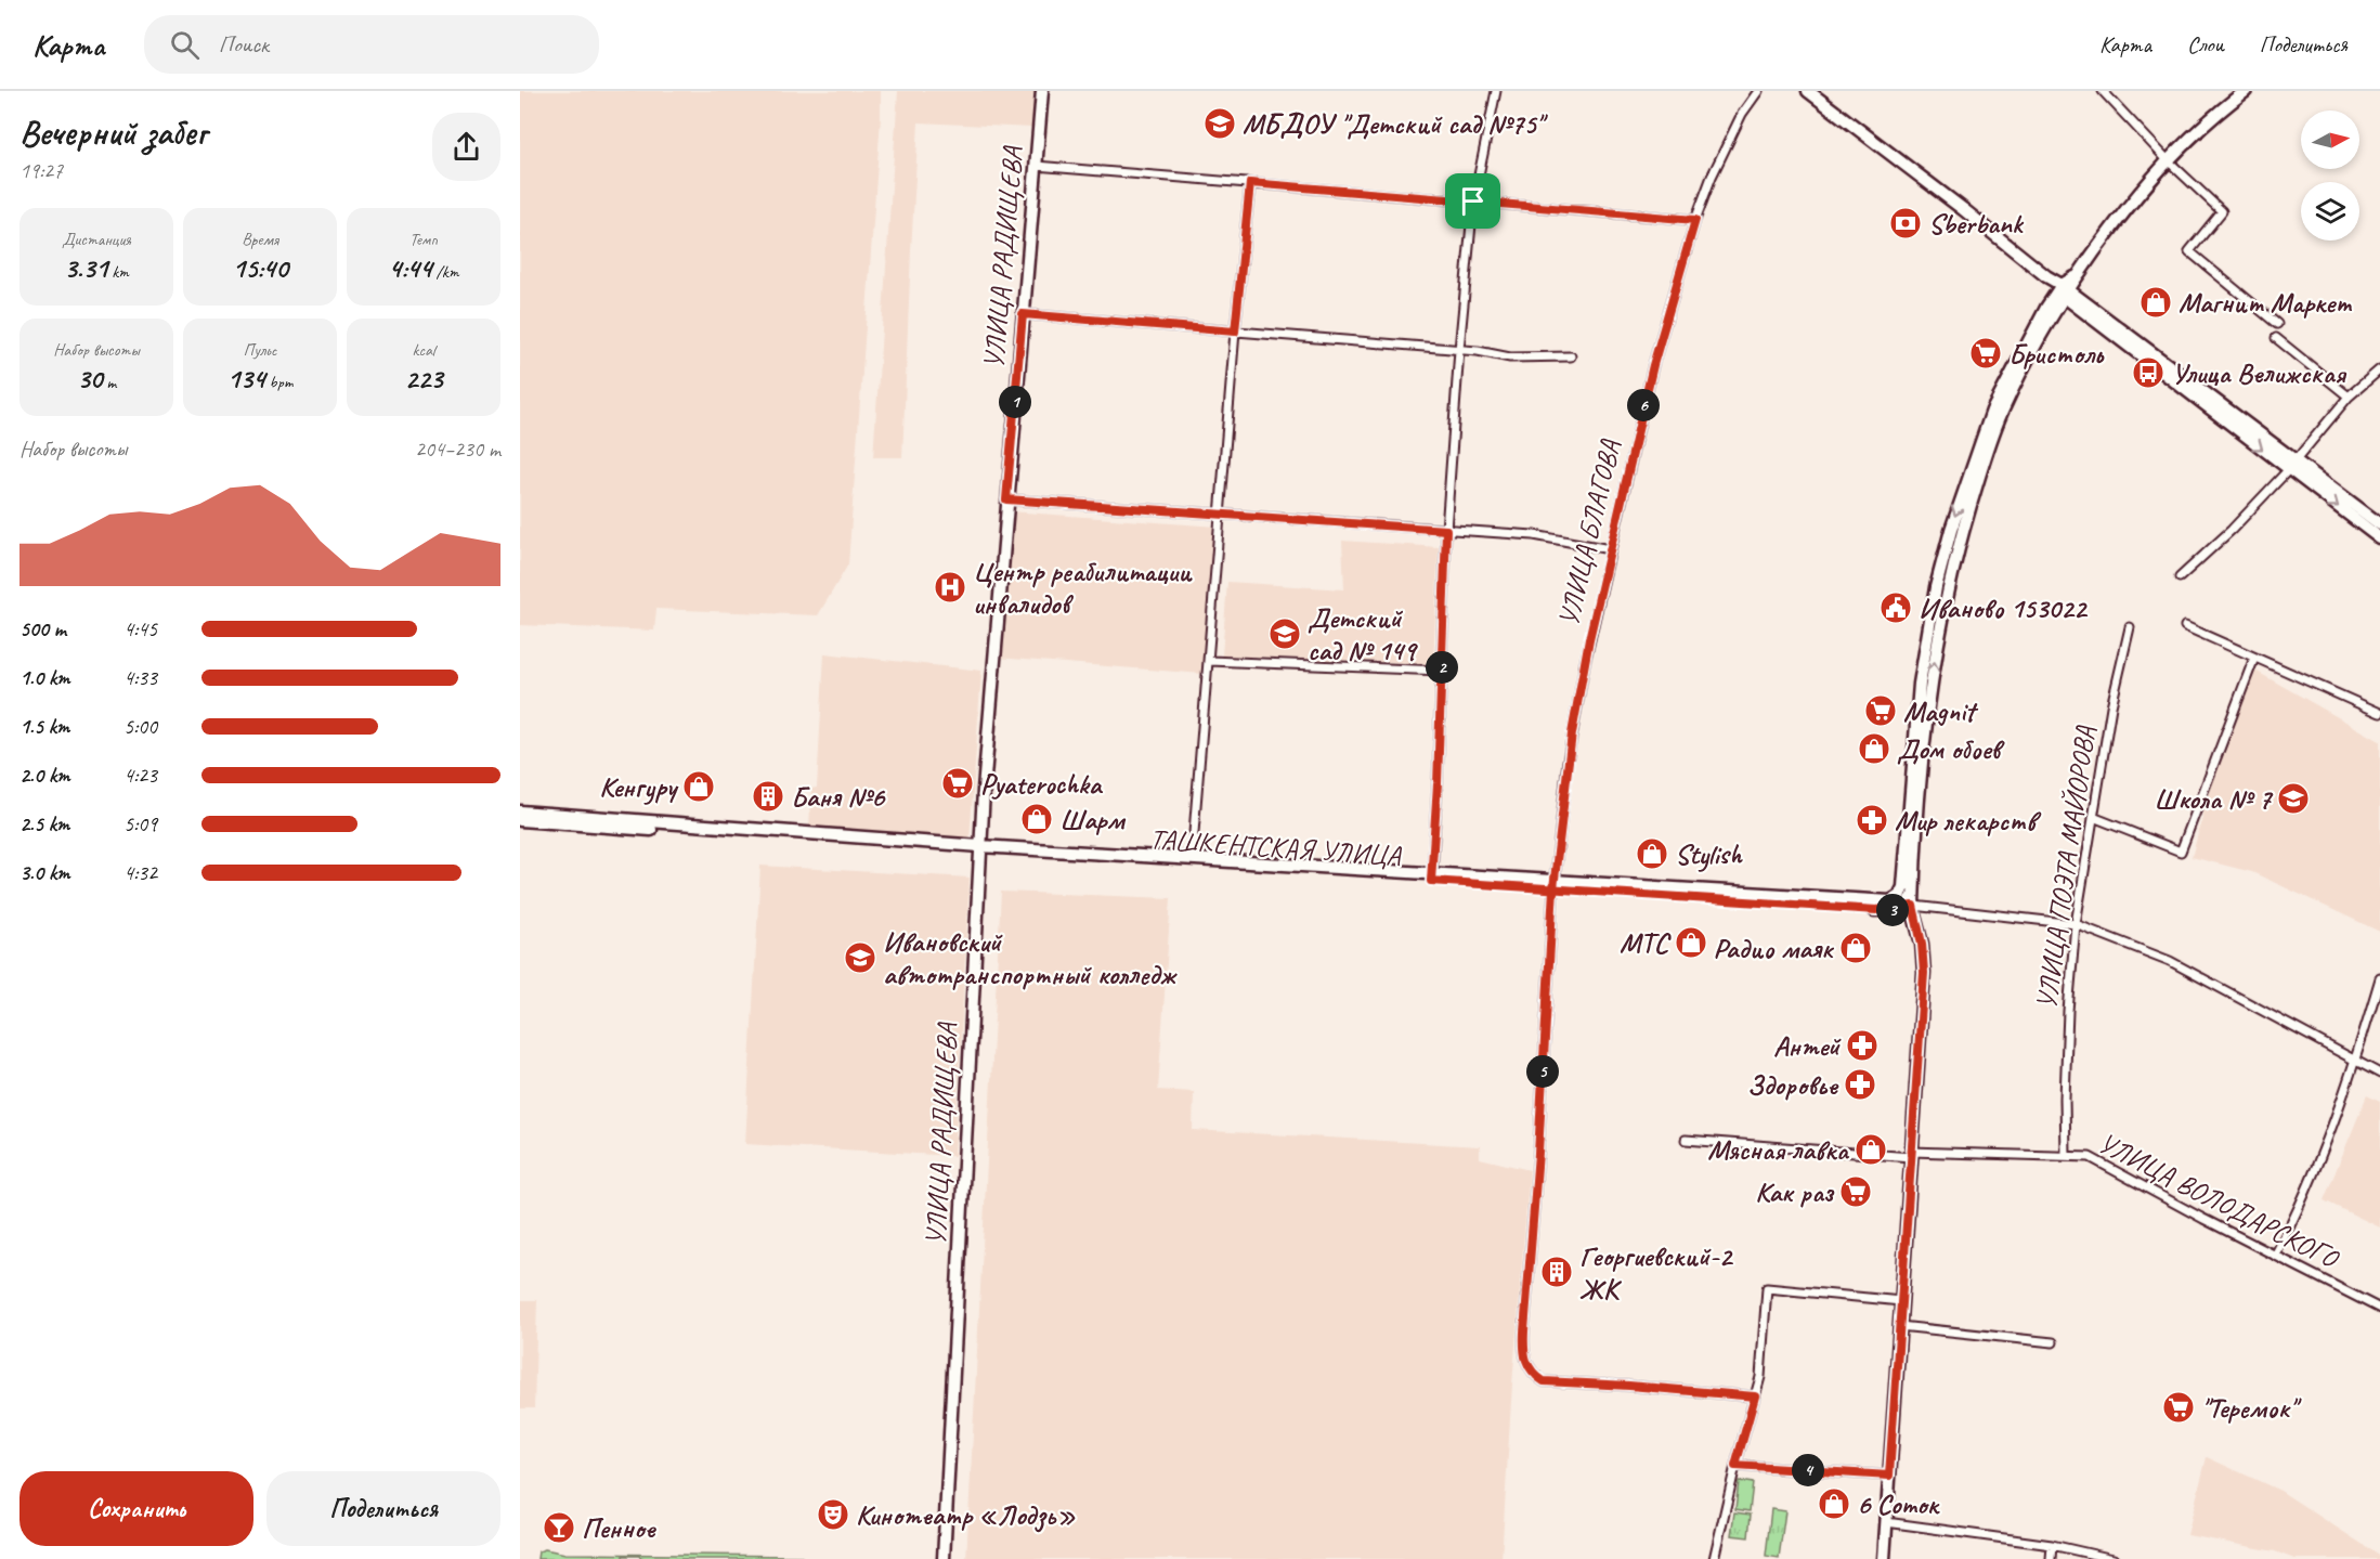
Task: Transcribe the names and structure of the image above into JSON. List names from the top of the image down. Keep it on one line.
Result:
{"streets":{"main road":["УЛИЦА РАДИЩЕВА","ТАШКЕНТСКАЯ УЛИЦА"],"street":["УЛИЦА БЛАГОВА","УЛИЦА ПОЭТА МАЙОРОВА","УЛИЦА ВОЛОДАРСКОГО"]},"crossings":[["УЛИЦА РАДИЩЕВА","ТАШКЕНТСКАЯ УЛИЦА"],["УЛИЦА БЛАГОВА","ТАШКЕНТСКАЯ УЛИЦА"],["ТАШКЕНТСКАЯ УЛИЦА","УЛИЦА ПОЭТА МАЙОРОВА"],["УЛИЦА ПОЭТА МАЙОРОВА","УЛИЦА ВОЛОДАРСКОГО"]],"places":{"school or university":["МБДОУ \"Детский сад №75\"","Детский сад № 149","Школа № 7","Ивановский автотранспортный колледж"],"bank":["Sberbank"],"shop":["Магнит Маркет","Дом обоев","Кенгуру","Шарм","Stylish","МТС","Радио маяк","Мясная лавка","6 Соток"],"supermarket":["Бристоль","Magnit","Pyaterochka","Как раз","\"Теремок\""],"bus stop":["Улица Велижская"],"hospital":["Центр реабилитации инвалидов"],"public building":["Иваново 153022"],"building":["Баня №6","Георгиевский-2 ЖК"],"pharmacy":["Мир лекарств","Антей","Здоровье"],"theatre":["Кинотеатр «Лодзь»"],"bar":["Пенное"]},"north":"right","page":{"header":"Карта","search":"Поиск","nav":["Карта","Слои","Поделиться"],"heading":["Вечерний забег","19:27"],"stats":[["Дистанция","3.31 km"],["Время","15:40"],["Темп","4:44 /km"],["Набор высоты","30 m"],["Пульс","134 bpm"],["kcal","223"]],"pins":["1","6","2","3","5","4"],"chart":["Набор высоты","204–230 m"],"list":[{"name":"500 m","note":"4:45"},{"name":"1.0 km","note":"4:33"},{"name":"1.5 km","note":"5:00"},{"name":"2.0 km","note":"4:23"},{"name":"2.5 km","note":"5:09"},{"name":"3.0 km","note":"4:32"}],"buttons":["Сохранить","Поделиться"]}}
